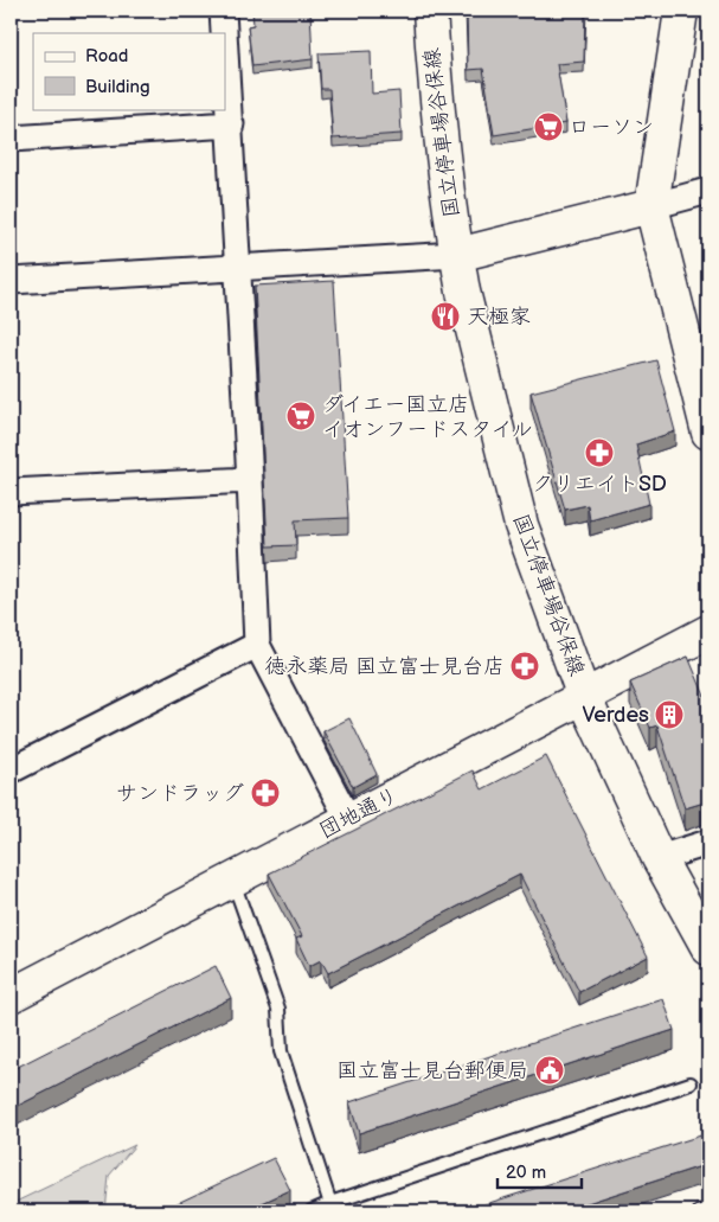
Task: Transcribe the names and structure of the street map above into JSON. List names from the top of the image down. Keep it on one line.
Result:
{"streets":{"main road":["国立停車場谷保線","団地通り"]},"crossings":[["国立停車場谷保線","団地通り"]],"places":{"supermarket":["ローソン","ダイエー国立店 イオンフードスタイル"],"restaurant":["天極家"],"pharmacy":["クリエイトSD","徳永薬局 国立富士見台店","サンドラッグ"],"building":["Verdes"],"public building":["国立富士見台郵便局"]},"legend":["Road","Building"],"scale_bar":"20 m"}
